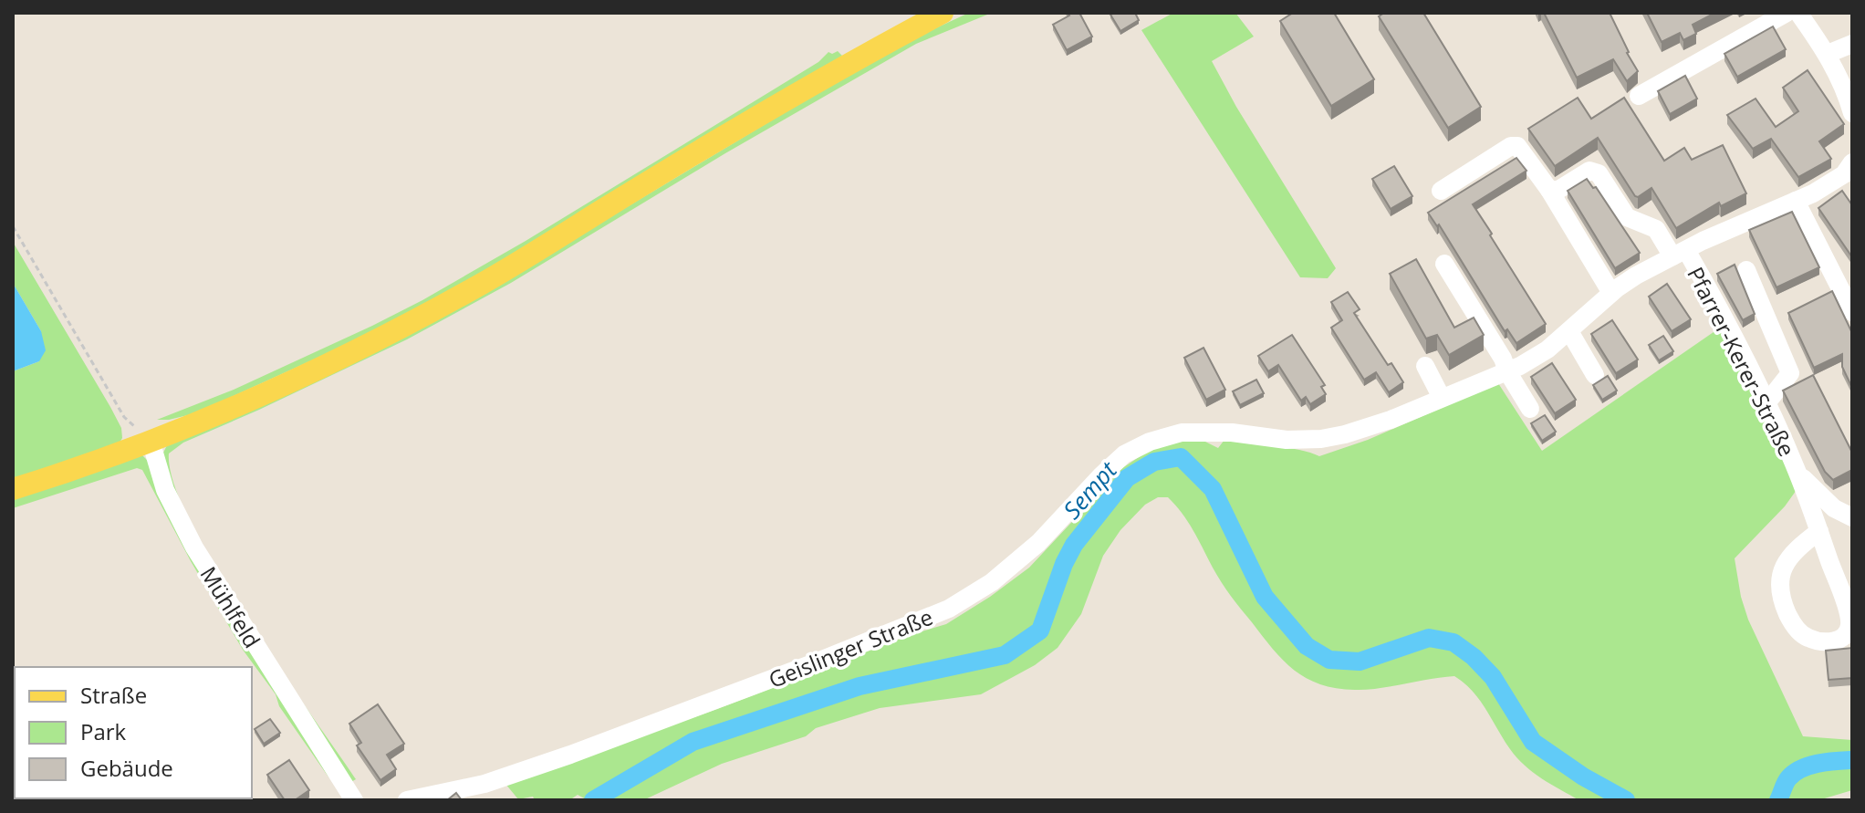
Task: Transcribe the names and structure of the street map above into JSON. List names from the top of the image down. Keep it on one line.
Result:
{"streets":{"street":["Pfarrer-Kerer-Straße","Mühlfeld","Geislinger Straße"]},"crossings":[["Pfarrer-Kerer-Straße","Geislinger Straße"]],"water":["Sempt"],"legend":["Straße","Park","Gebäude"]}
